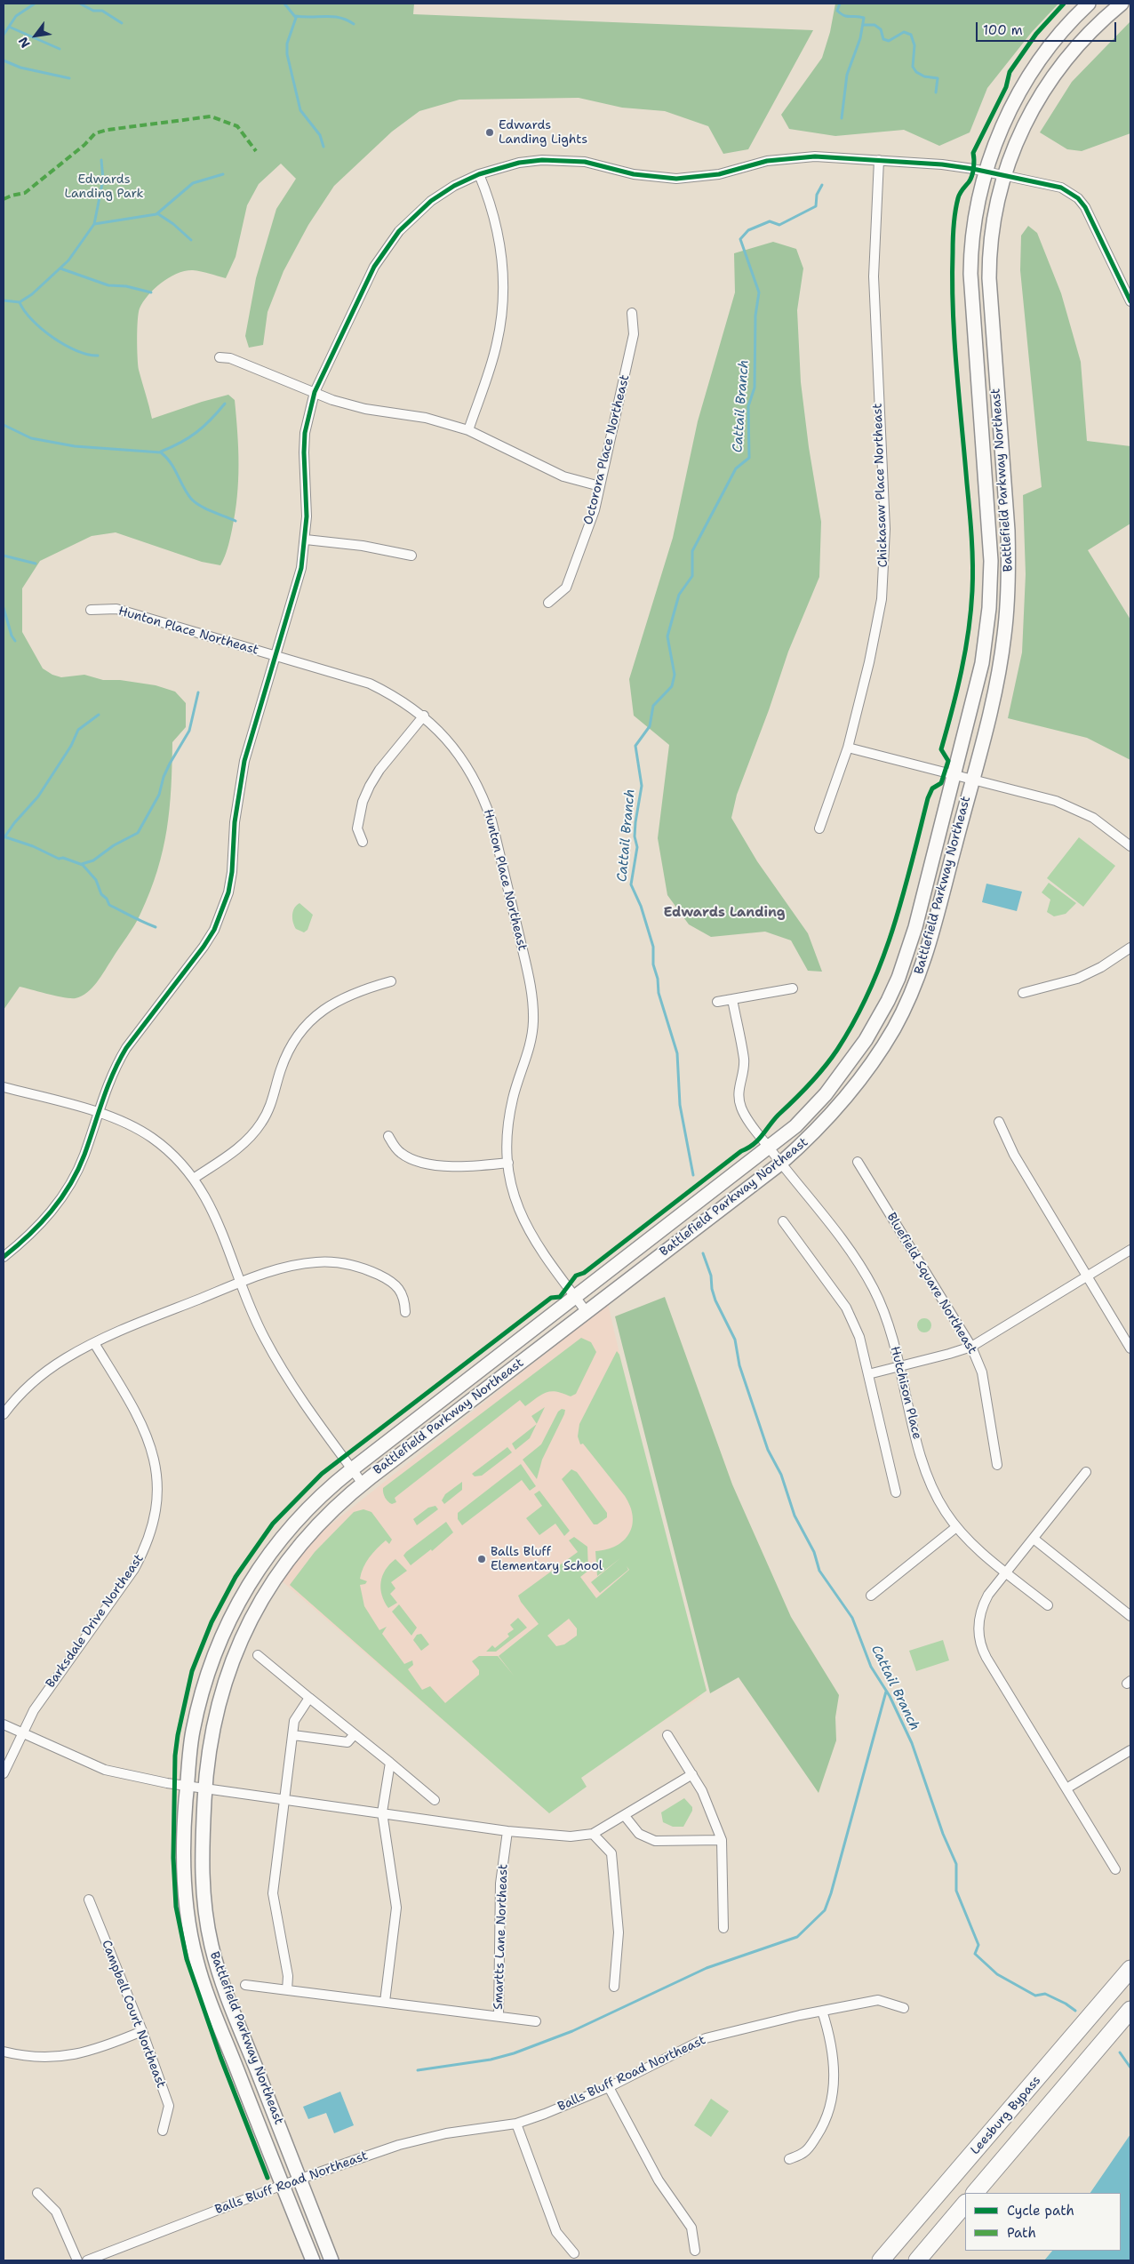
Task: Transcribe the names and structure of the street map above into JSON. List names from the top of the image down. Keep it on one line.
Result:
{"streets":{"highway":["Leesburg Bypass"],"main road":["Battlefield Parkway Northeast"],"street":["Octorora Place Northeast","Chickasaw Place Northeast","Hunton Place Northeast","Bluefield Square Northeast","Hutchison Place","Barksdale Drive Northeast","Smartts Lane Northeast","Campbell Court Northeast","Balls Bluff Road Northeast"]},"crossings":[["Battlefield Parkway Northeast","Hunton Place Northeast"],["Battlefield Parkway Northeast","Hutchison Place"],["Battlefield Parkway Northeast","Balls Bluff Road Northeast"]],"districts":["Edwards Landing"],"water":["Cattail Branch"],"parks":["Edwards Landing Park"],"places":["Edwards Landing Lights","Balls Bluff Elementary School"],"legend":["Cycle path","Path"],"scale_bar":"100 m","north":"bottom left"}
